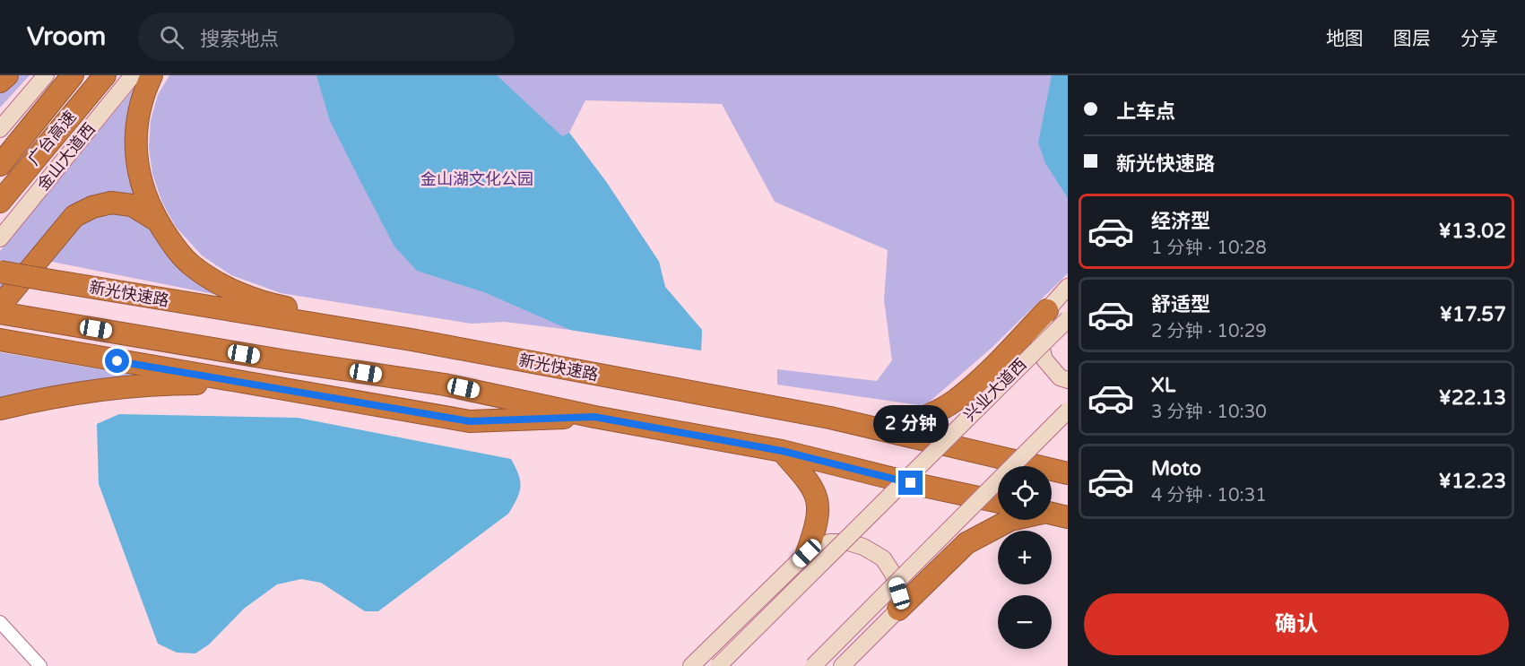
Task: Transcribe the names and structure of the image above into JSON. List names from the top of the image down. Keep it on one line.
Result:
{"streets":{"highway":["广台高速","新光快速路"],"street":["金山大道西","兴业大道西"]},"parks":["金山湖文化公园"],"page":{"header":"Vroom","search":"搜索地点","nav":["地图","图层","分享"],"banner":["上车点","新光快速路"],"list":[{"name":"经济型","note":"1 分钟 · 10:28","value":"¥13.02"},{"name":"舒适型","note":"2 分钟 · 10:29","value":"¥17.57"},{"name":"XL","note":"3 分钟 · 10:30","value":"¥22.13"},{"name":"Moto","note":"4 分钟 · 10:31","value":"¥12.23"}],"bubble":"2 分钟","map_buttons":["+","−"],"buttons":"确认"}}
